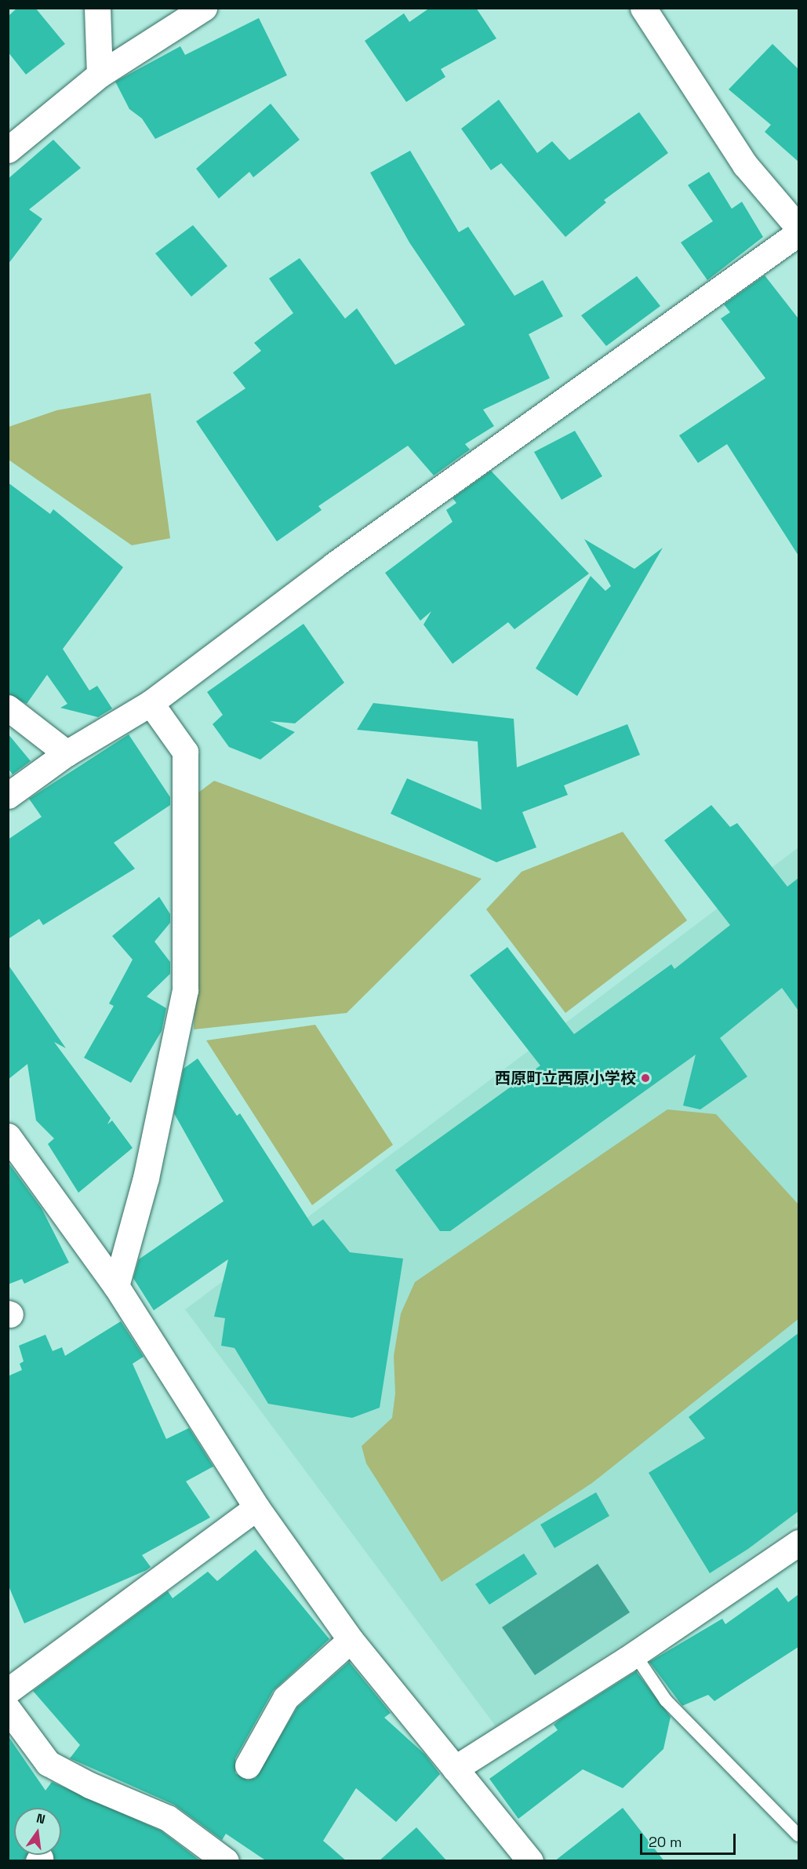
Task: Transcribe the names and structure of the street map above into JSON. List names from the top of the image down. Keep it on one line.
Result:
{"places":["西原町立西原小学校"],"scale_bar":"20 m","north":"top"}
